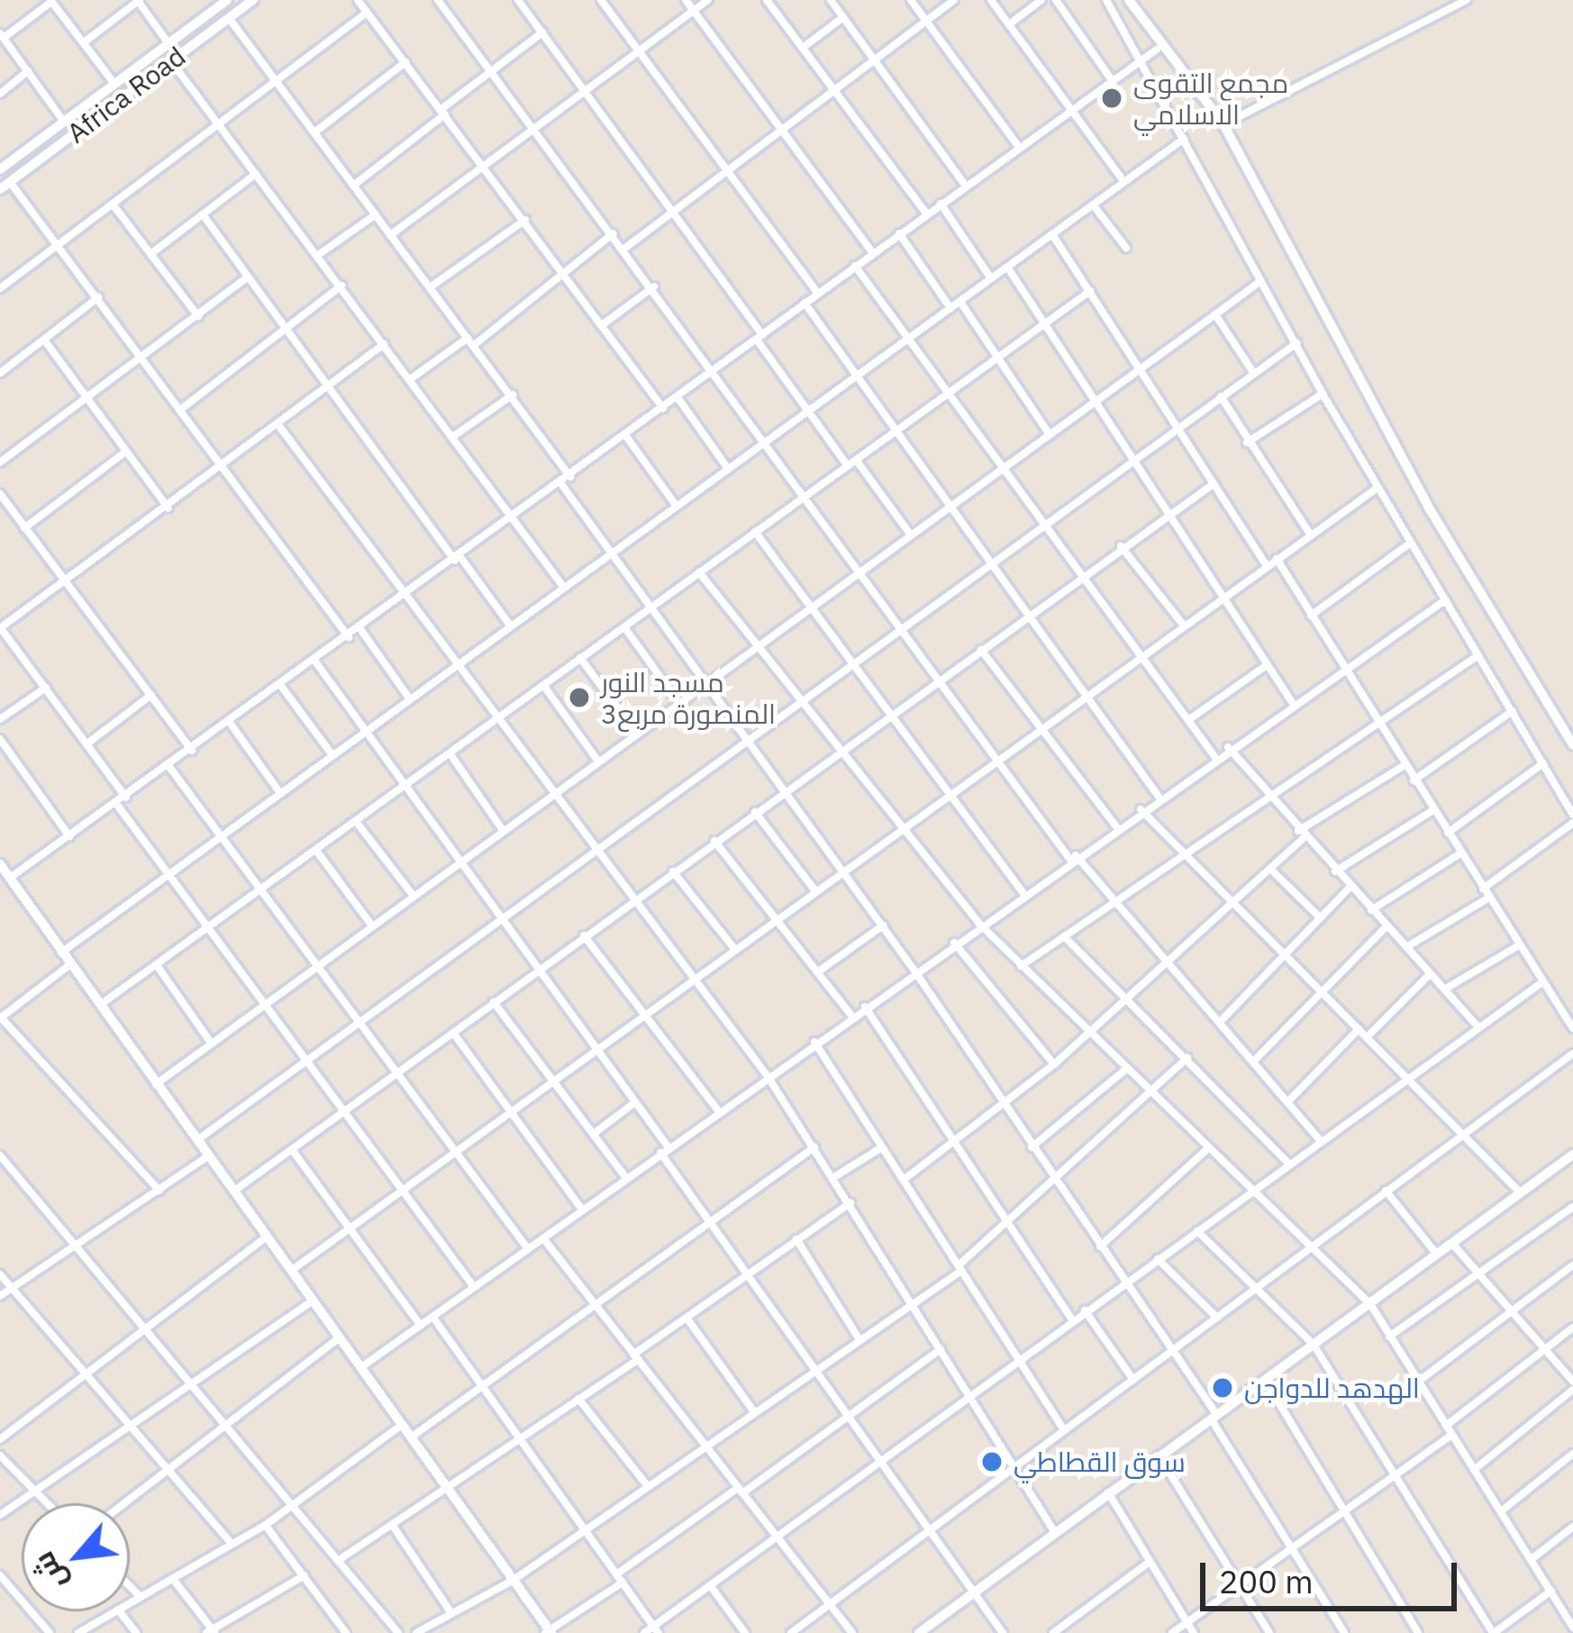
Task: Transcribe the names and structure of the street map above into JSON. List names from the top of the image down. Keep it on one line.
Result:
{"streets":{"street":["Africa Road"]},"places":["مجمع التقوى الاسلامي","مسجد النور المنصورة مربع3","الهدهد للدواجن","سوق القطاطي"],"scale_bar":"200 m","north":"bottom left"}
